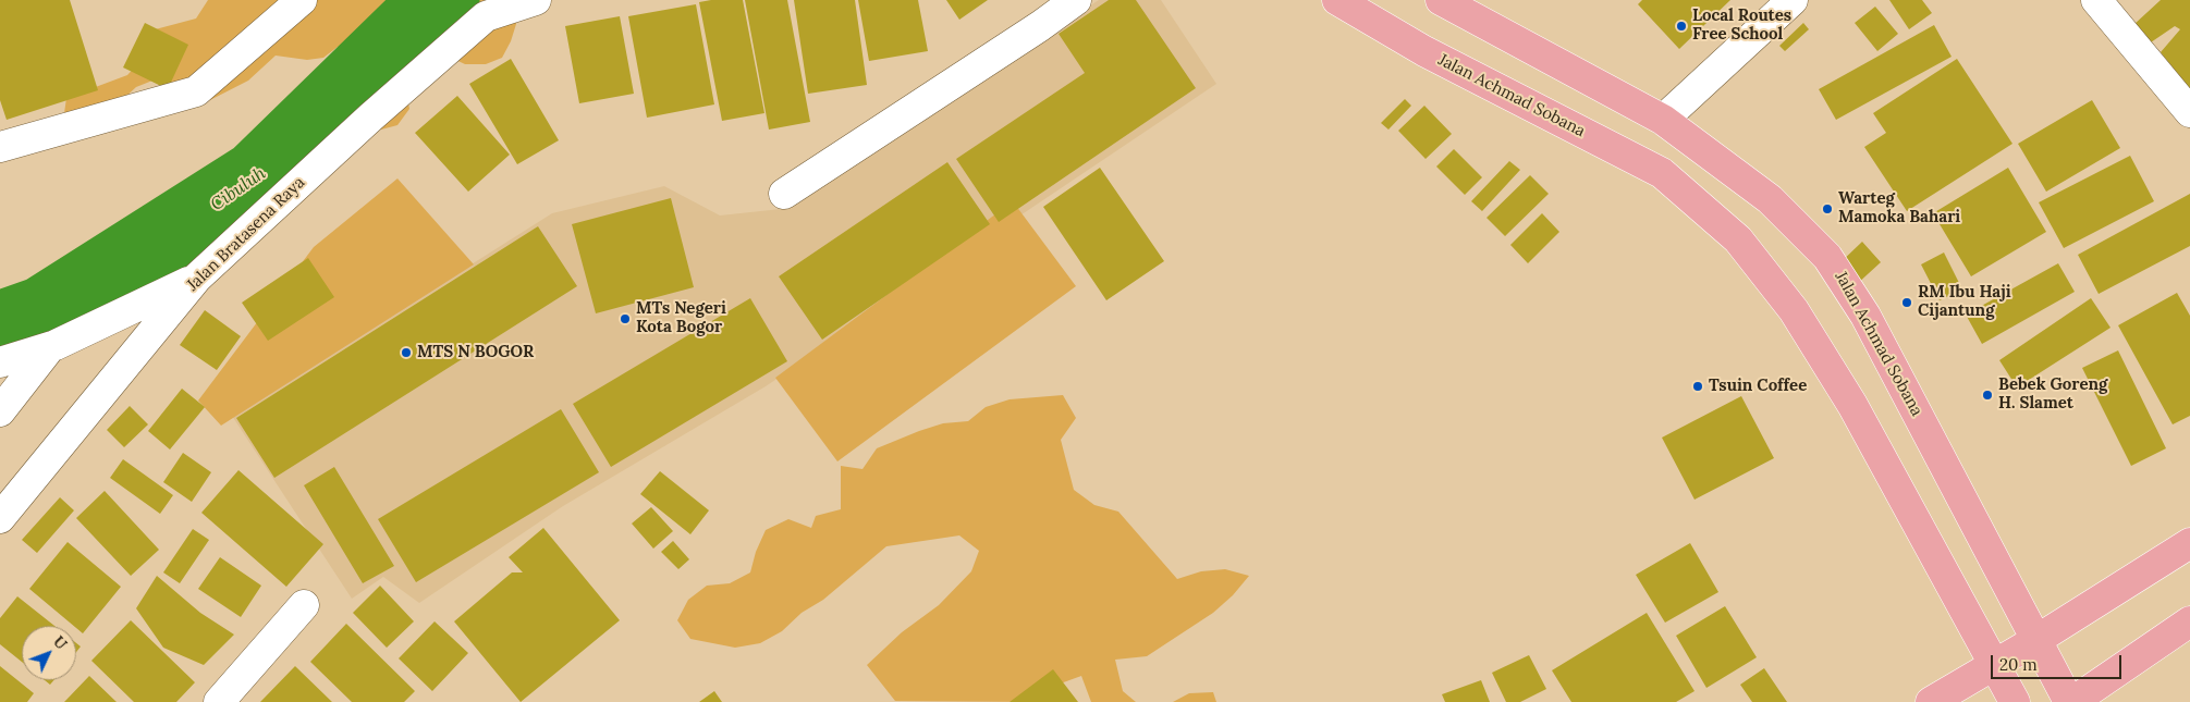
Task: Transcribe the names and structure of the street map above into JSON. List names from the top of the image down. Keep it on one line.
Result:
{"streets":{"main road":["Jalan Achmad Sobana"],"street":["Jalan Bratasena Raya"]},"water":["Cibuluh"],"places":["Local Routes Free School","Warteg Mamoka Bahari","RM Ibu Haji Cijantung","MTs Negeri Kota Bogor","MTS N BOGOR","Tsuin Coffee","Bebek Goreng H. Slamet"],"scale_bar":"20 m","north":"top right"}
